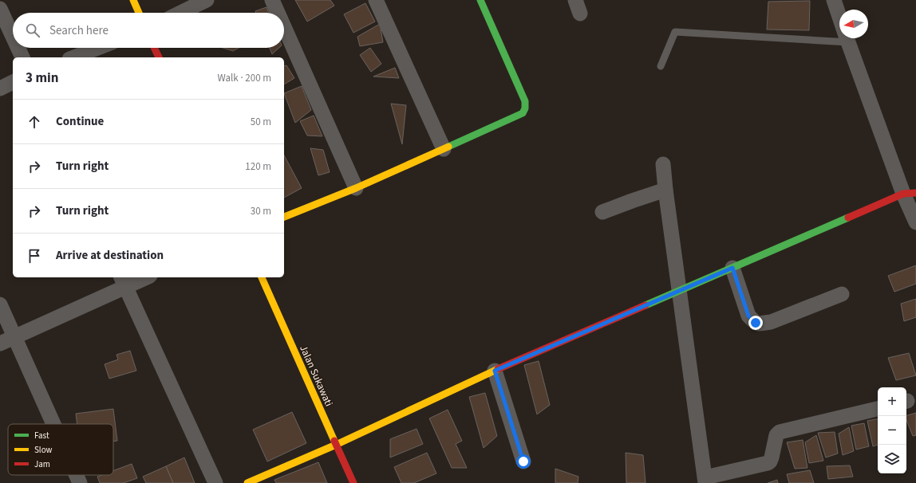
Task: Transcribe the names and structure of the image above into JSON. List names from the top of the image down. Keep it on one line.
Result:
{"streets":{"street":["Jalan Sukawati"]},"legend":["Fast","Slow","Jam"],"north":"left","page":{"search":"Search here","heading":["3 min","Walk · 200 m"],"list":[["Continue","50 m"],["Turn right","120 m"],["Turn right","30 m"],"Arrive at destination"],"map_buttons":["+","−"]}}
